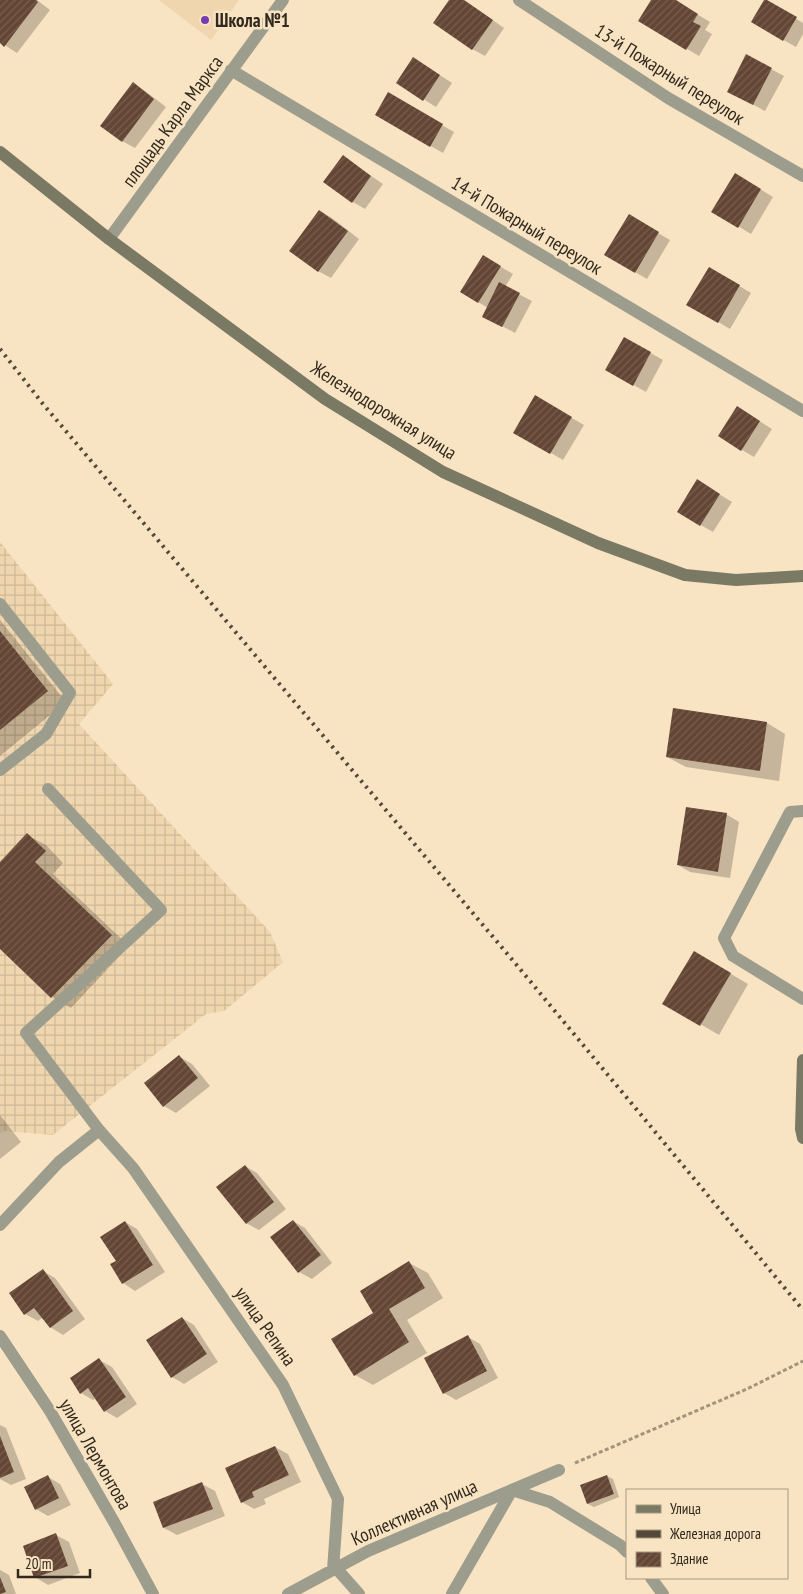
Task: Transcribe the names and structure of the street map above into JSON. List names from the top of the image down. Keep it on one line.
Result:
{"streets":{"street":["13-й Пожарный переулок","площадь Карла Маркса","14-й Пожарный переулок","Железнодорожная улица","улица Репина","улица Лермонтова","Коллективная улица"]},"crossings":[["площадь Карла Маркса","14-й Пожарный переулок"],["площадь Карла Маркса","Железнодорожная улица"],["улица Репина","Коллективная улица"]],"places":["Школа №1"],"legend":["Улица","Железная дорога","Здание"],"scale_bar":"20 m"}
